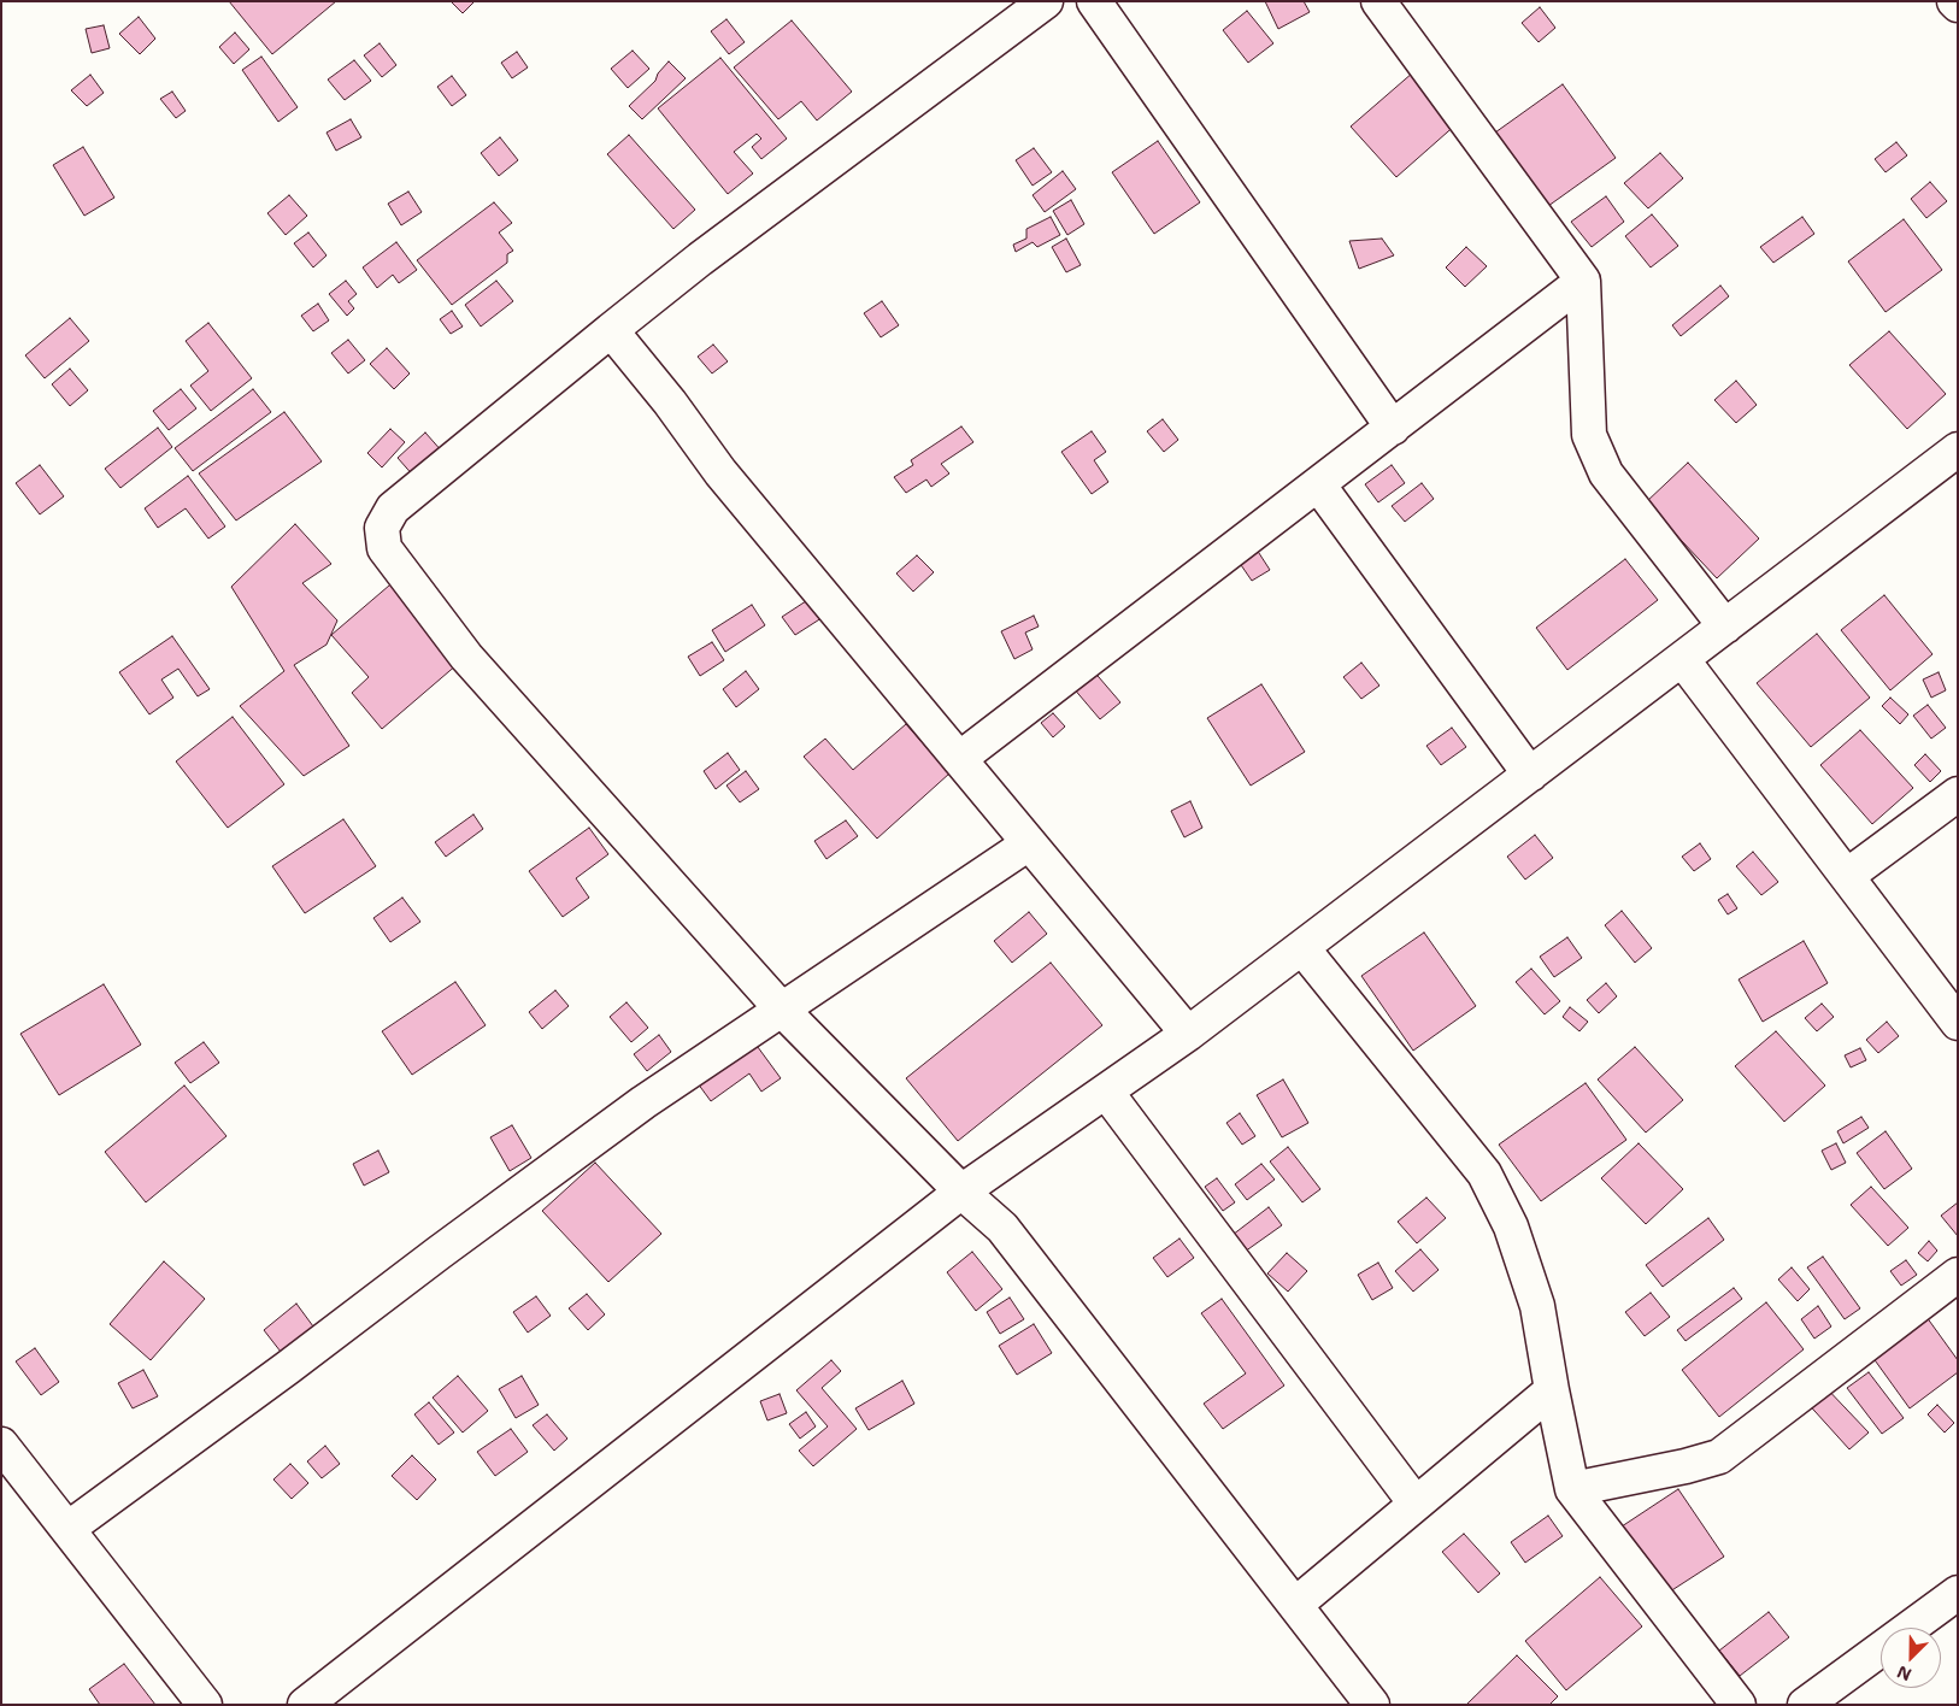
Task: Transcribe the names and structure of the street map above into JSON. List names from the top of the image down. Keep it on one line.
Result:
{"north":"bottom left"}
